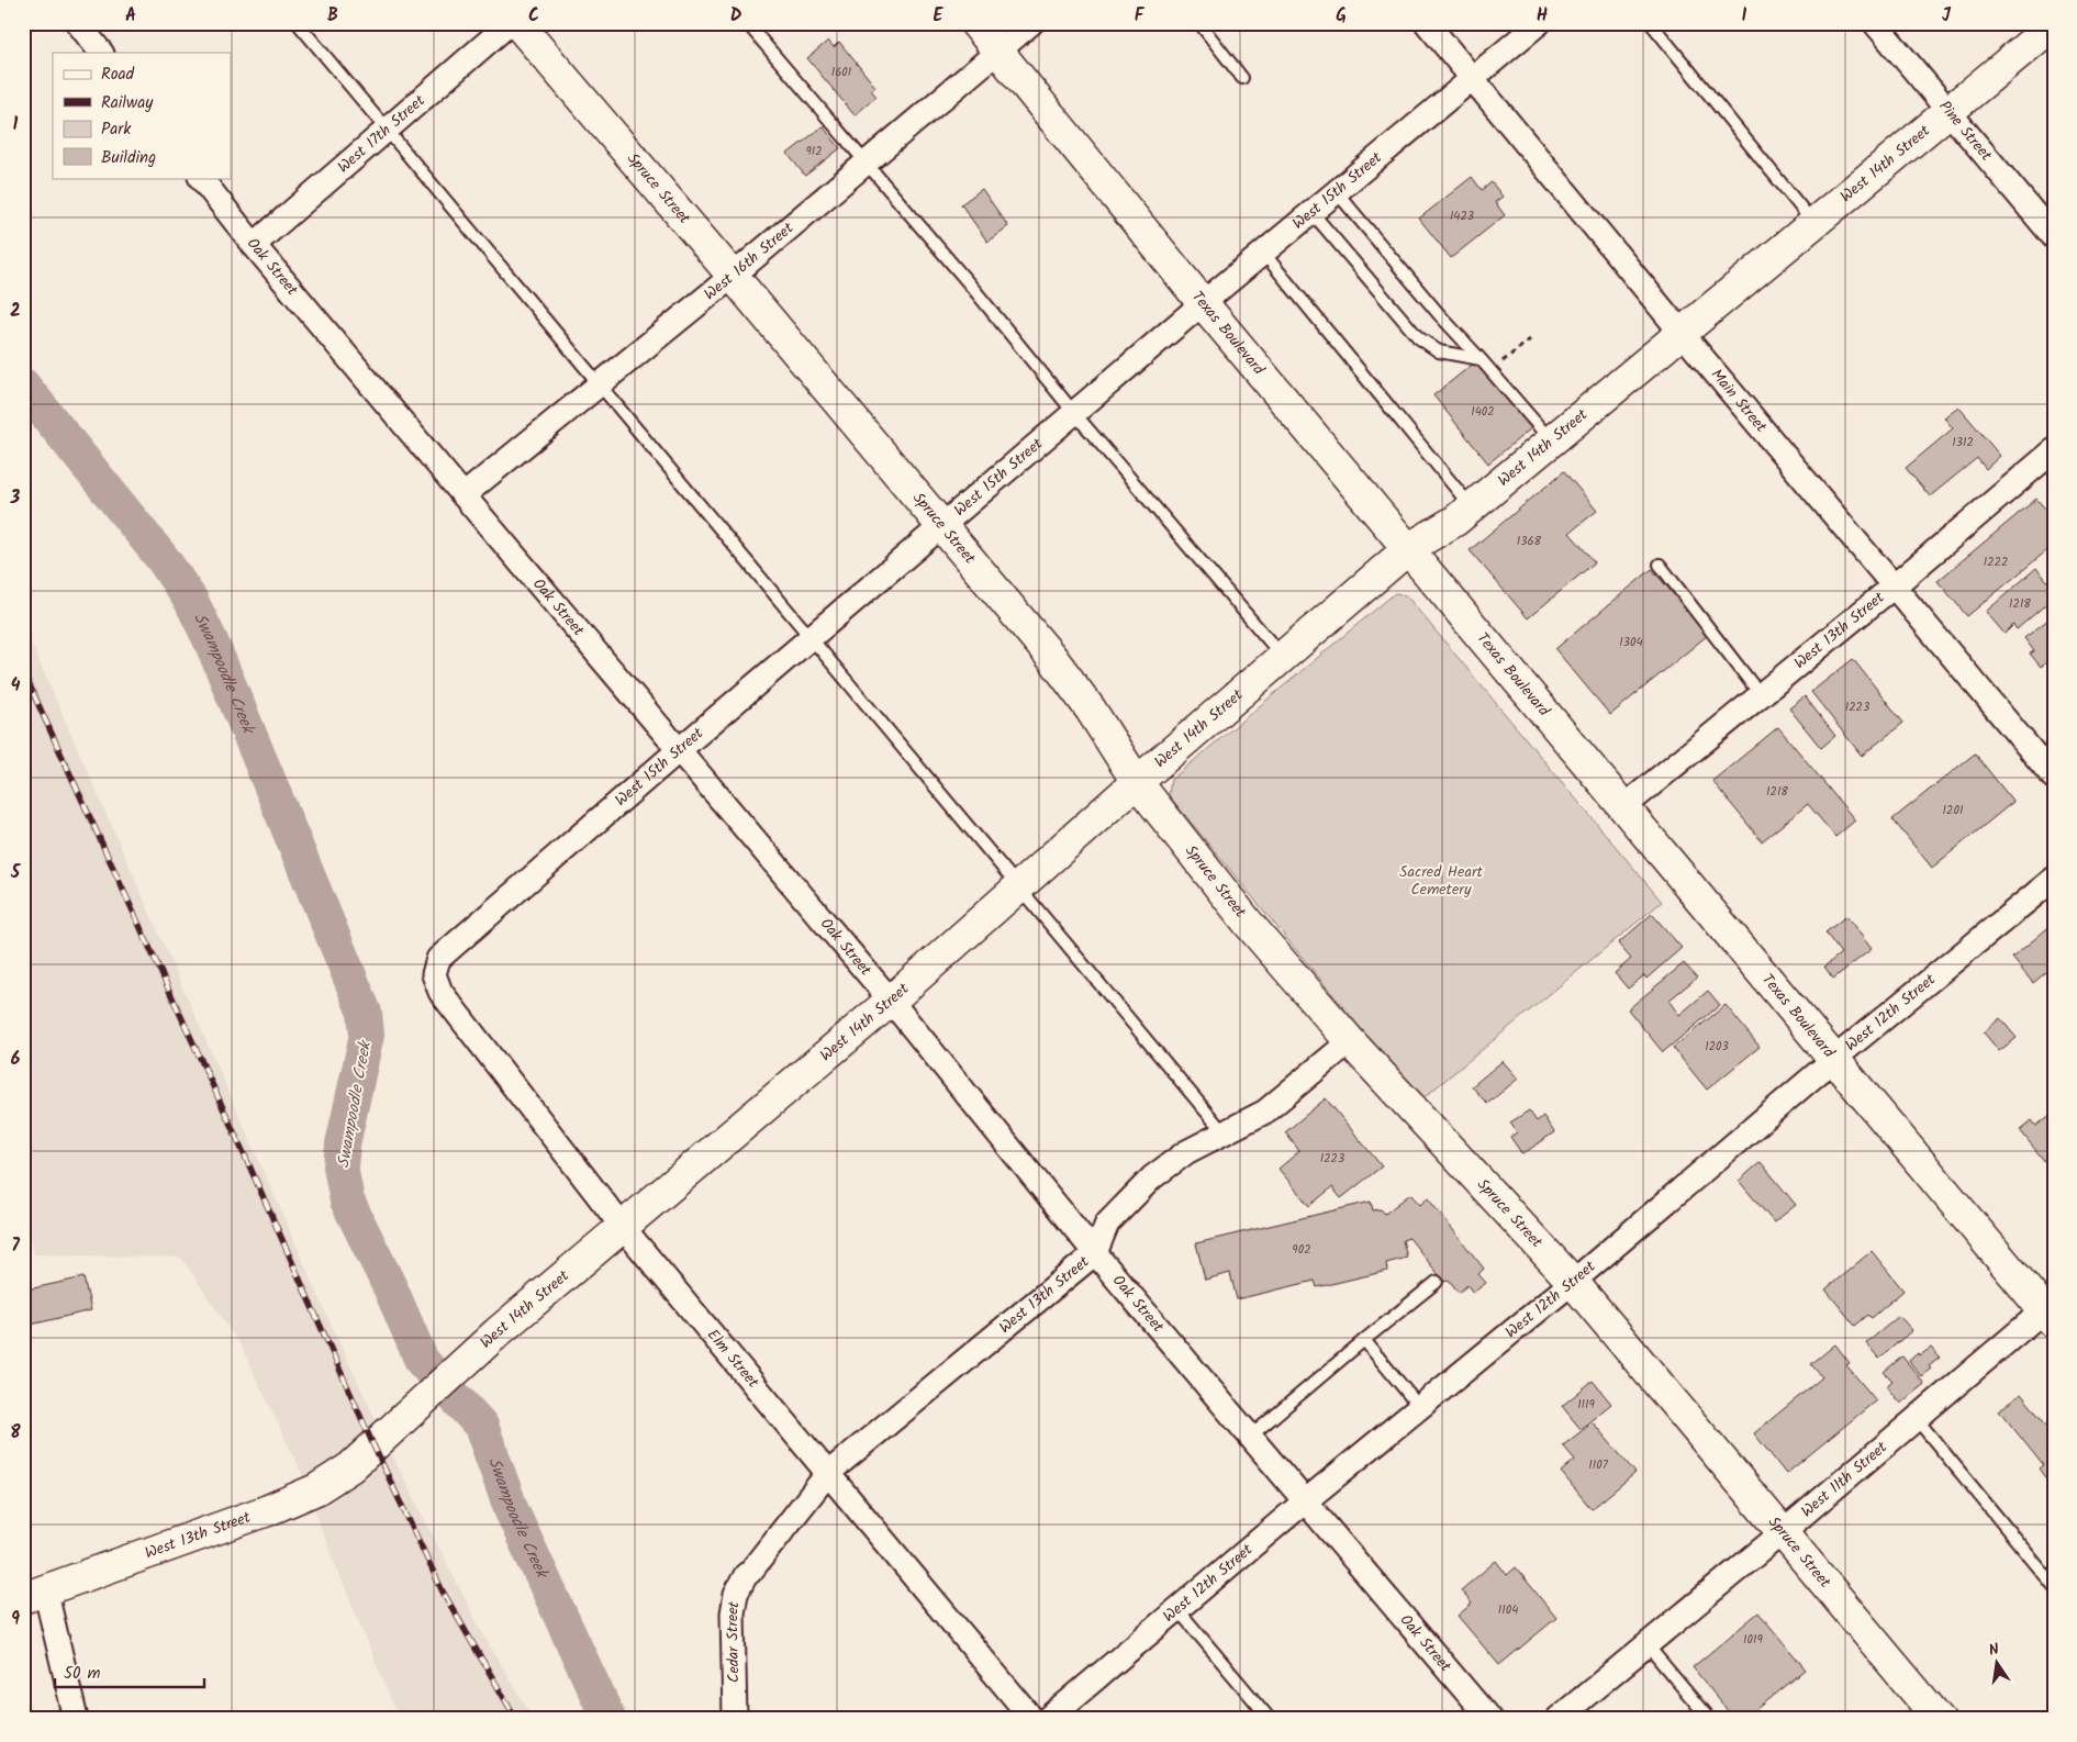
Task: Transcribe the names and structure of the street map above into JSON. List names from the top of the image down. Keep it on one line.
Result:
{"streets":{"street":["Pine Street","West 17th Street","West 14th Street","Spruce Street","West 15th Street","West 16th Street","Oak Street","Texas Boulevard","Main Street","West 13th Street","West 12th Street","Elm Street","West 11th Street","Cedar Street"]},"crossings":[["Pine Street","West 14th Street"],["West 17th Street","Oak Street"],["West 14th Street","Spruce Street"],["West 14th Street","Oak Street"],["West 14th Street","Texas Boulevard"],["West 14th Street","Main Street"],["West 14th Street","West 13th Street"],["West 14th Street","Elm Street"],["Spruce Street","West 15th Street"],["Spruce Street","West 16th Street"],["Spruce Street","West 13th Street"],["Spruce Street","West 12th Street"],["Spruce Street","West 11th Street"],["West 15th Street","Oak Street"],["West 15th Street","Texas Boulevard"],["West 15th Street","Main Street"],["West 15th Street","Elm Street"],["West 16th Street","Oak Street"],["West 16th Street","Texas Boulevard"],["Oak Street","West 13th Street"],["Oak Street","West 12th Street"],["Texas Boulevard","West 13th Street"],["Texas Boulevard","West 12th Street"],["Texas Boulevard","West 11th Street"],["Main Street","West 13th Street"],["West 13th Street","Elm Street"],["West 13th Street","Cedar Street"]],"water":["Swampoodle Creek"],"parks":["Sacred Heart Cemetery"],"house_numbers":["1601","912","1423","1402","1312","1368","1222","1218","1304","1223","1218","1201","1203","1223","902","1119","1107","1104","1019"],"legend":["Road","Railway","Park","Building"],"scale_bar":"50 m","north":"top","grid":{"columns":["A","B","C","D","E","F","G","H","I","J"],"rows":["1","2","3","4","5","6","7","8","9"]}}
